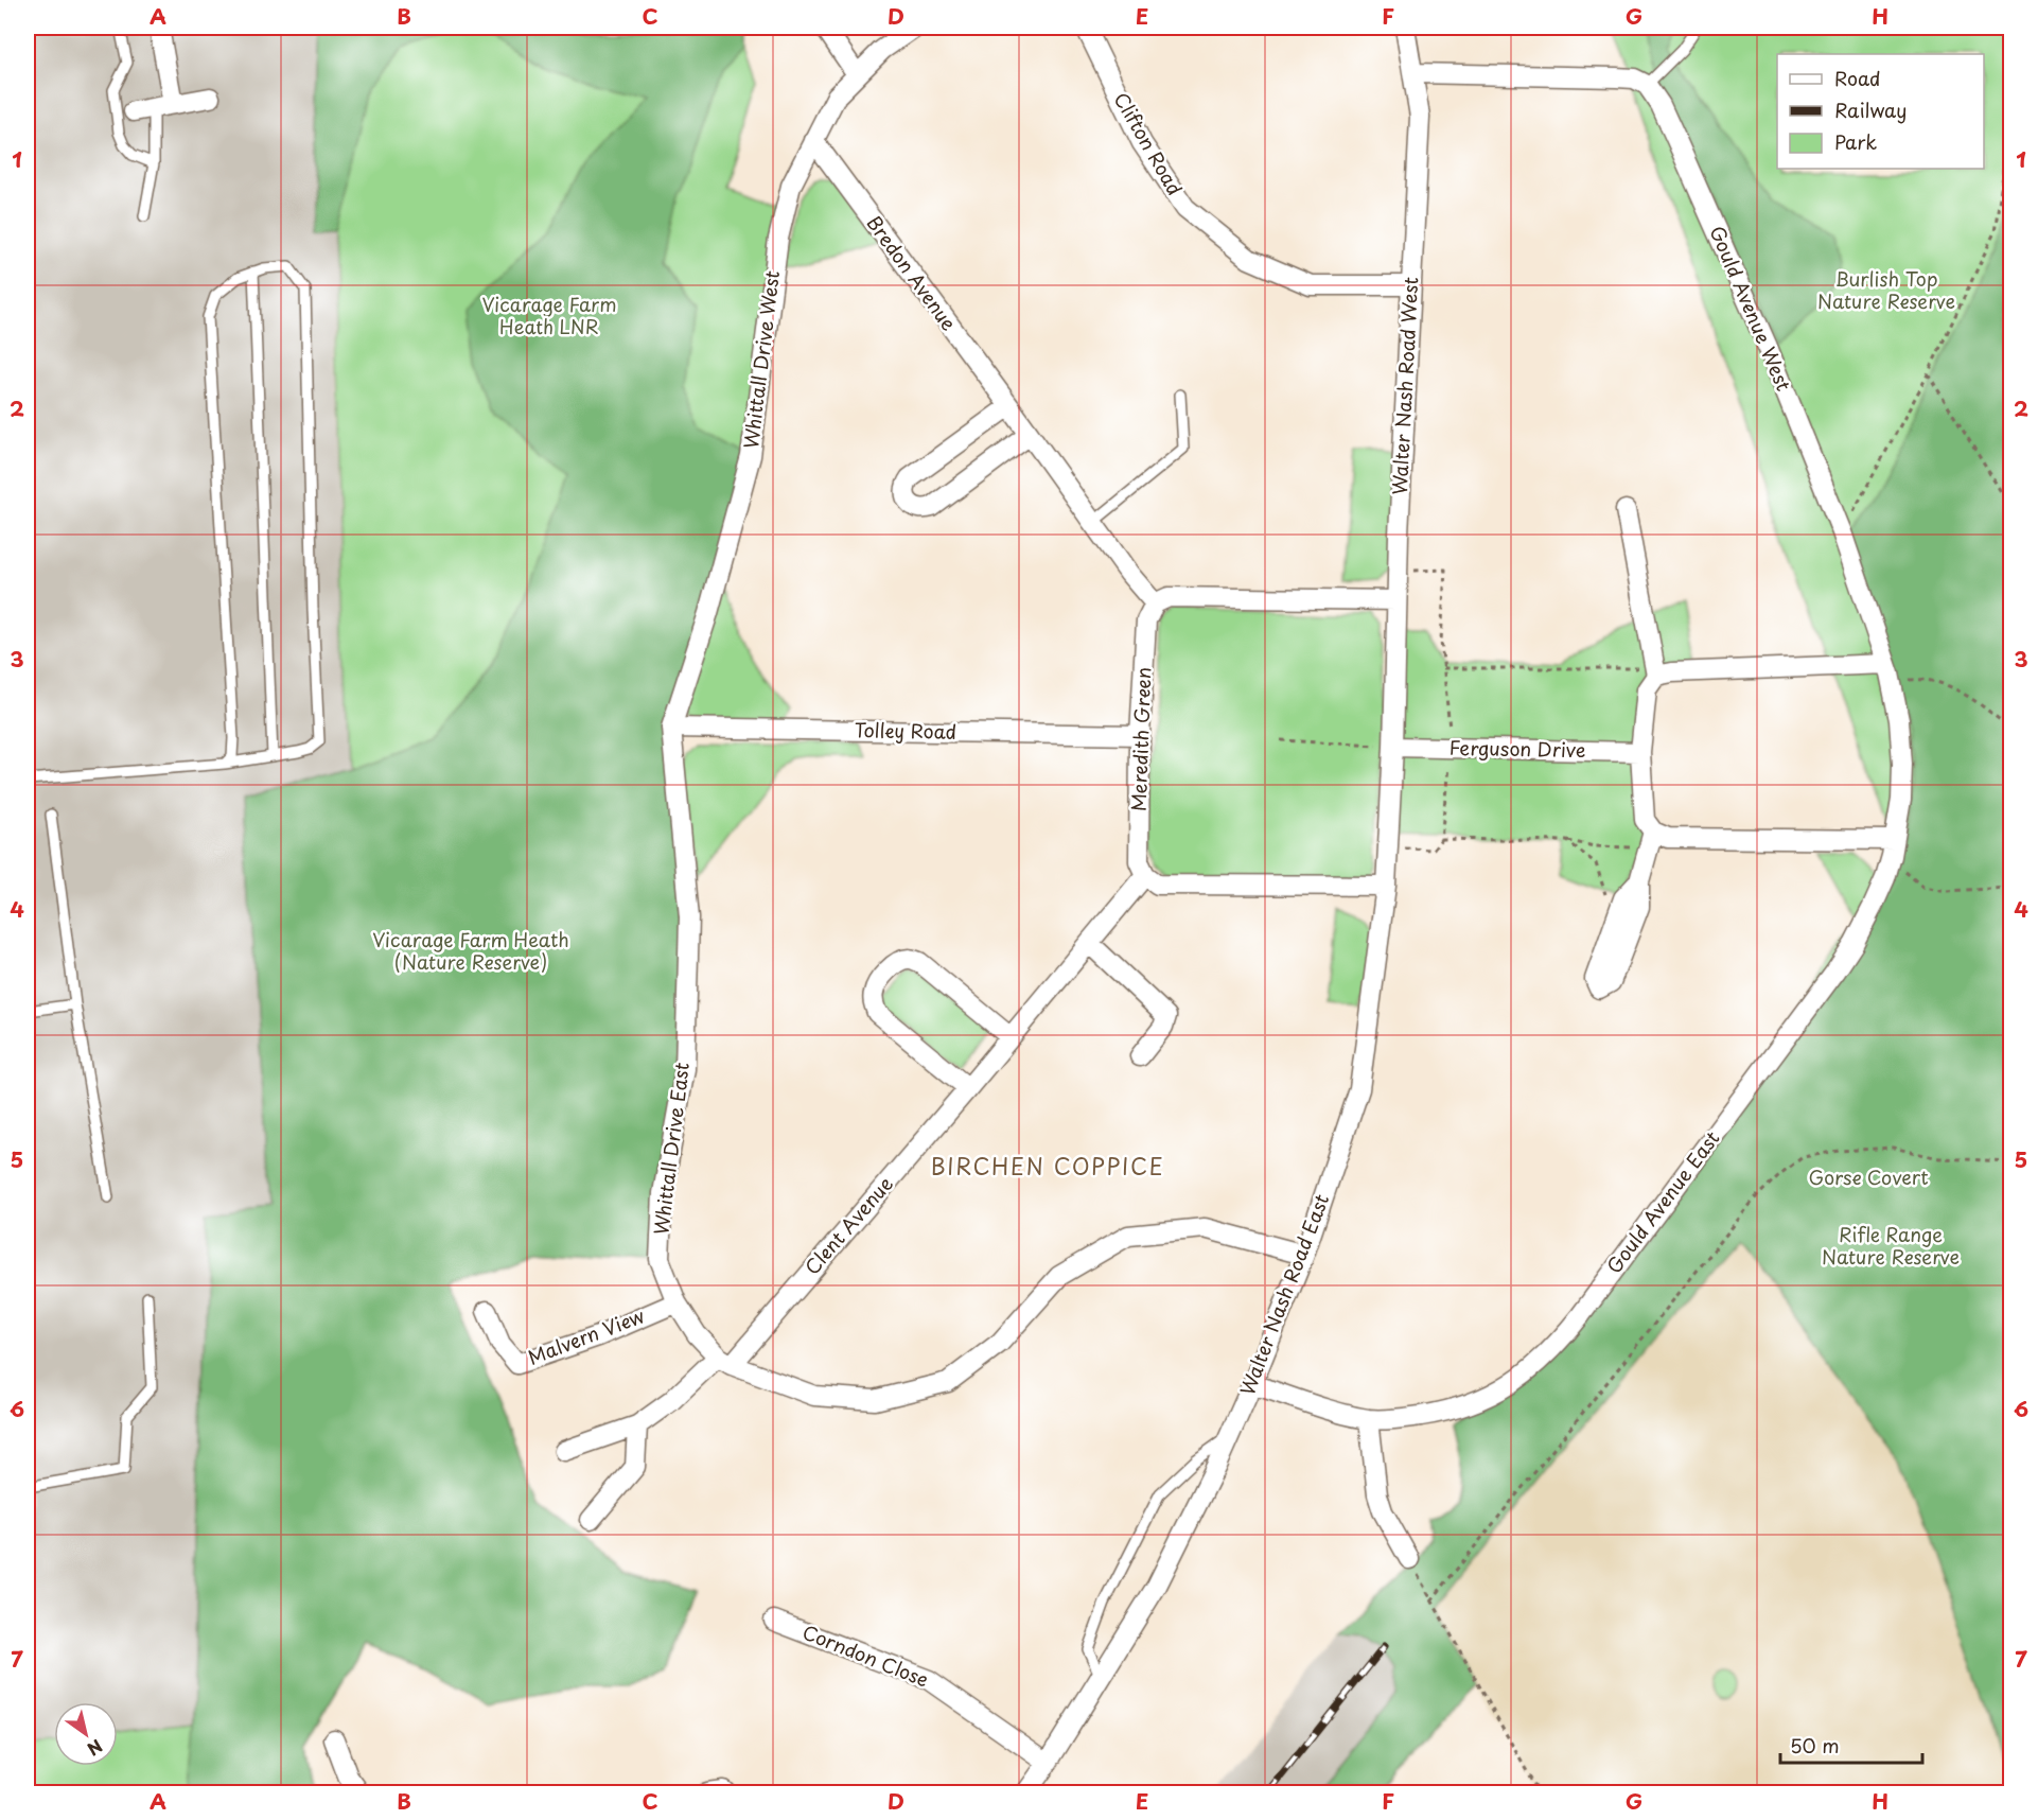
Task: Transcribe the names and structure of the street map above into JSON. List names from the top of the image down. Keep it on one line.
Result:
{"streets":{"street":["Clifton Road","Bredon Avenue","Gould Avenue West","Whittall Drive West","Walter Nash Road West","Tolley Road","Meredith Green","Ferguson Drive","Whittall Drive East","Gould Avenue East","Clent Avenue","Walter Nash Road East","Malvern View","Corndon Close"]},"crossings":[["Clifton Road","Walter Nash Road West"],["Bredon Avenue","Whittall Drive West"],["Bredon Avenue","Meredith Green"],["Gould Avenue West","Gould Avenue East"],["Whittall Drive West","Tolley Road"],["Whittall Drive West","Whittall Drive East"],["Walter Nash Road West","Ferguson Drive"],["Walter Nash Road West","Walter Nash Road East"],["Tolley Road","Meredith Green"],["Tolley Road","Whittall Drive East"],["Meredith Green","Clent Avenue"],["Ferguson Drive","Walter Nash Road East"],["Whittall Drive East","Clent Avenue"],["Whittall Drive East","Walter Nash Road East"],["Whittall Drive East","Malvern View"],["Gould Avenue East","Walter Nash Road East"],["Walter Nash Road East","Corndon Close"]],"districts":["BIRCHEN COPPICE"],"parks":["Burlish Top Nature Reserve","Vicarage Farm Heath LNR","Vicarage Farm Heath (Nature Reserve)","Gorse Covert","Rifle Range Nature Reserve"],"legend":["Road","Railway","Park"],"scale_bar":"50 m","north":"bottom right","grid":{"columns":["A","B","C","D","E","F","G","H"],"rows":["1","2","3","4","5","6","7"]}}
